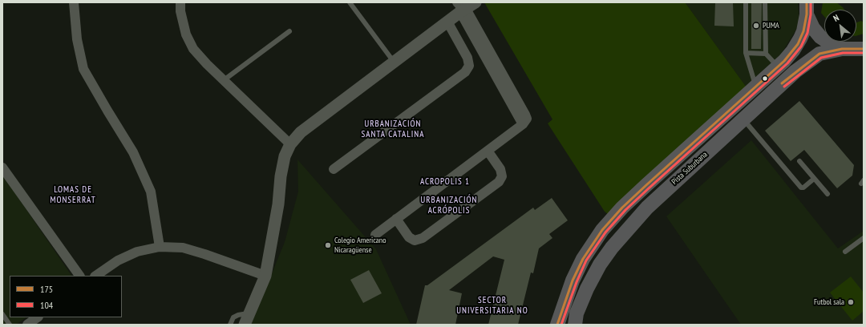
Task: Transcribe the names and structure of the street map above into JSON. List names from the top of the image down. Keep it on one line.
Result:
{"streets":{"main road":["Pista Suburbana"]},"districts":["URBANIZACIÓN SANTA CATALINA","ACROPOLIS 1","LOMAS DE MONSERRAT","URBANIZACIÓN ACRÓPOLIS","SECTOR UNIVERSITARIA NO"],"places":["PUMA","Colegio Americano Nicaragüense","Futbol sala"],"lines":["transit line 175","transit line 104"],"legend":["175","104"],"north":"top left"}
